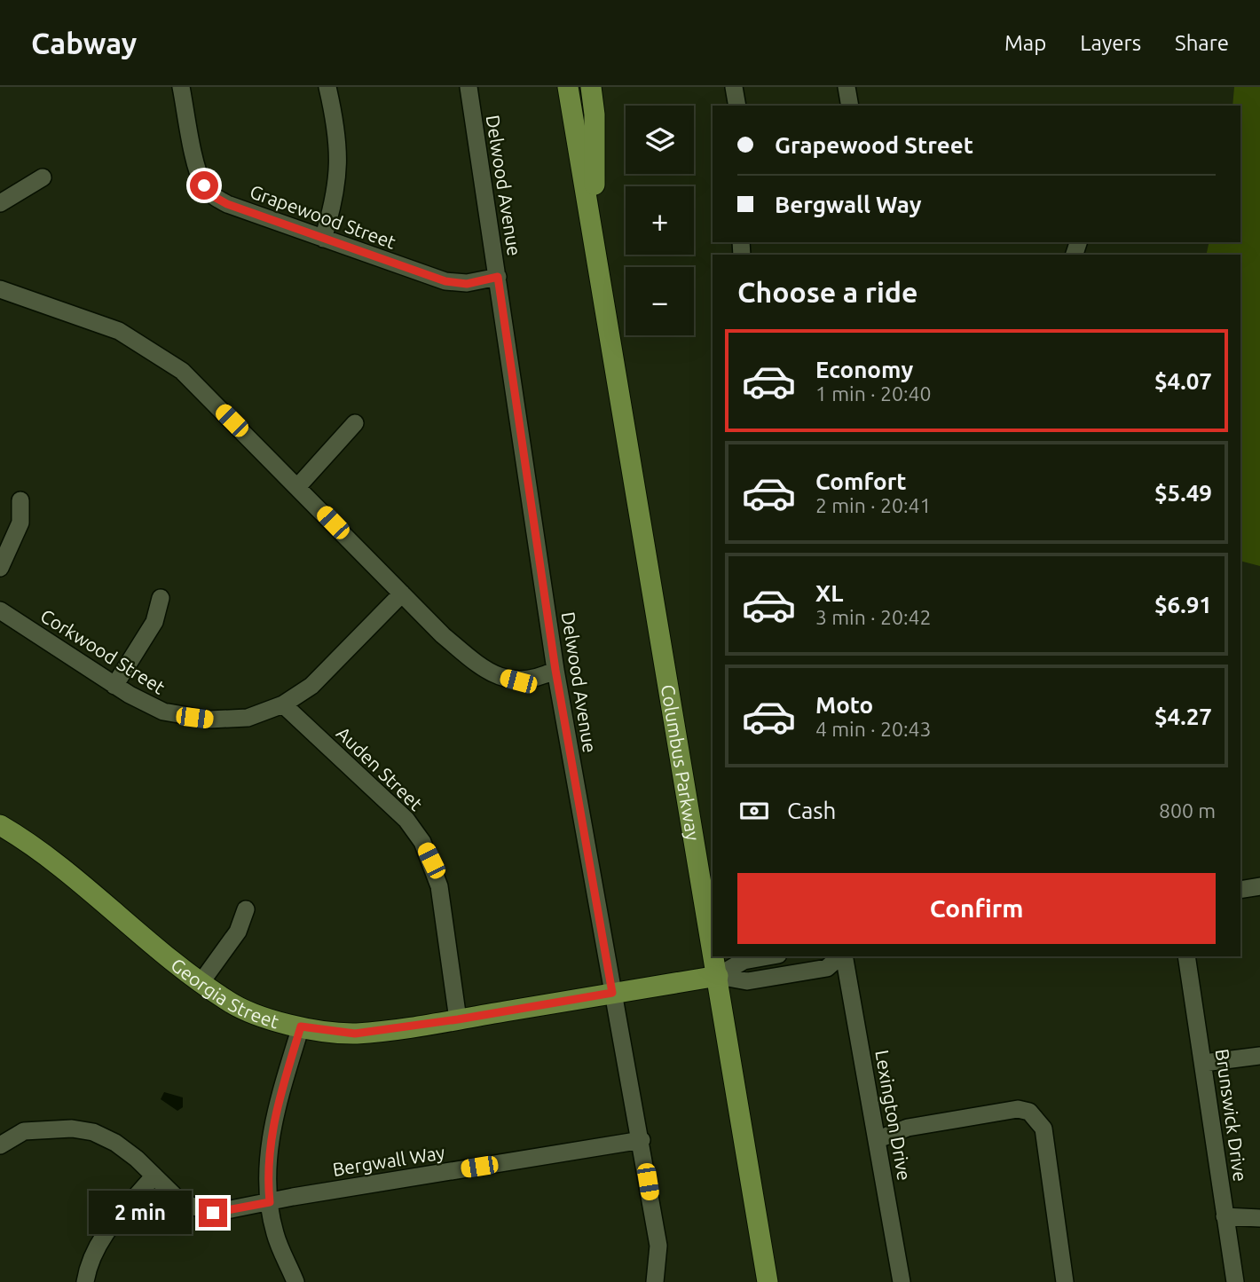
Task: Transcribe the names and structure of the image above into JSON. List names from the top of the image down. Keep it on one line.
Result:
{"streets":{"main road":["Columbus Parkway","Georgia Street"],"street":["Delwood Avenue","Grapewood Street","Corkwood Street","Auden Street","Lexington Drive","Brunswick Drive","Bergwall Way"]},"crossings":[["Delwood Avenue","Grapewood Street"],["Delwood Avenue","Georgia Street"],["Delwood Avenue","Bergwall Way"],["Corkwood Street","Auden Street"],["Columbus Parkway","Georgia Street"],["Auden Street","Georgia Street"]],"page":{"header":"Cabway","nav":["Map","Layers","Share"],"map_buttons":["+","−"],"banner":["Grapewood Street","Bergwall Way"],"heading":"Choose a ride","list":[{"name":"Economy","note":"1 min · 20:40","value":"$4.07"},{"name":"Comfort","note":"2 min · 20:41","value":"$5.49"},{"name":"XL","note":"3 min · 20:42","value":"$6.91"},{"name":"Moto","note":"4 min · 20:43","value":"$4.27"}],"pay":["Cash","800 m"],"buttons":"Confirm","bubble":"2 min"}}
